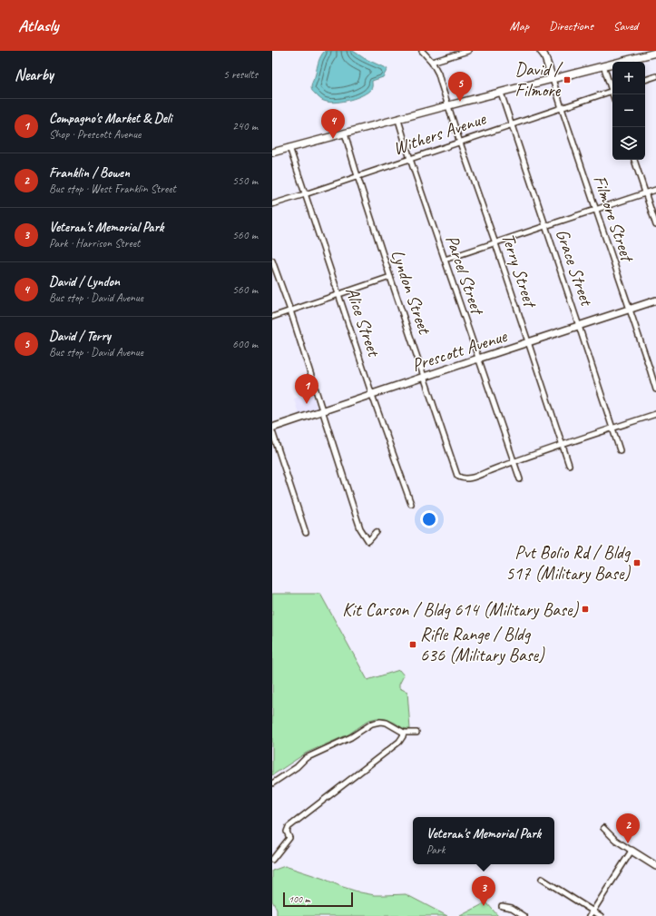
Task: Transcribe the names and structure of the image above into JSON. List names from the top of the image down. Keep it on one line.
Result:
{"streets":{"street":["Withers Avenue","Filmore Street","Grace Street","Terry Street","Parcel Street","Lyndon Street","Alice Street","Prescott Avenue"]},"crossings":[["Withers Avenue","Filmore Street"],["Withers Avenue","Grace Street"],["Withers Avenue","Terry Street"],["Withers Avenue","Parcel Street"],["Withers Avenue","Lyndon Street"],["Withers Avenue","Alice Street"],["Filmore Street","Prescott Avenue"],["Grace Street","Prescott Avenue"],["Terry Street","Prescott Avenue"],["Parcel Street","Lyndon Street"],["Parcel Street","Prescott Avenue"],["Lyndon Street","Prescott Avenue"],["Alice Street","Prescott Avenue"]],"places":{"transit":["David / Filmore","Pvt Bolio Rd / Bldg 517 (Military Base)","Kit Carson / Bldg 614 (Military Base)","Rifle Range / Bldg 636 (Military Base)"]},"scale_bar":"100 m","page":{"header":"Atlasly","nav":["Map","Directions","Saved"],"heading":["Nearby","5 results"],"map_buttons":["+","−"],"pins":["5","4","1","2","3"],"list":[{"mark":"1","name":"Compagno's Market & Deli","note":"Shop · Prescott Avenue","value":"240 m"},{"mark":"2","name":"Franklin / Bowen","note":"Bus stop · West Franklin Street","value":"550 m"},{"mark":"3","name":"Veteran's Memorial Park","note":"Park · Harrison Street","value":"560 m"},{"mark":"4","name":"David / Lyndon","note":"Bus stop · David Avenue","value":"560 m"},{"mark":"5","name":"David / Terry","note":"Bus stop · David Avenue","value":"600 m"}],"popup":["Veteran's Memorial Park","Park"],"scale":"100 m"}}
